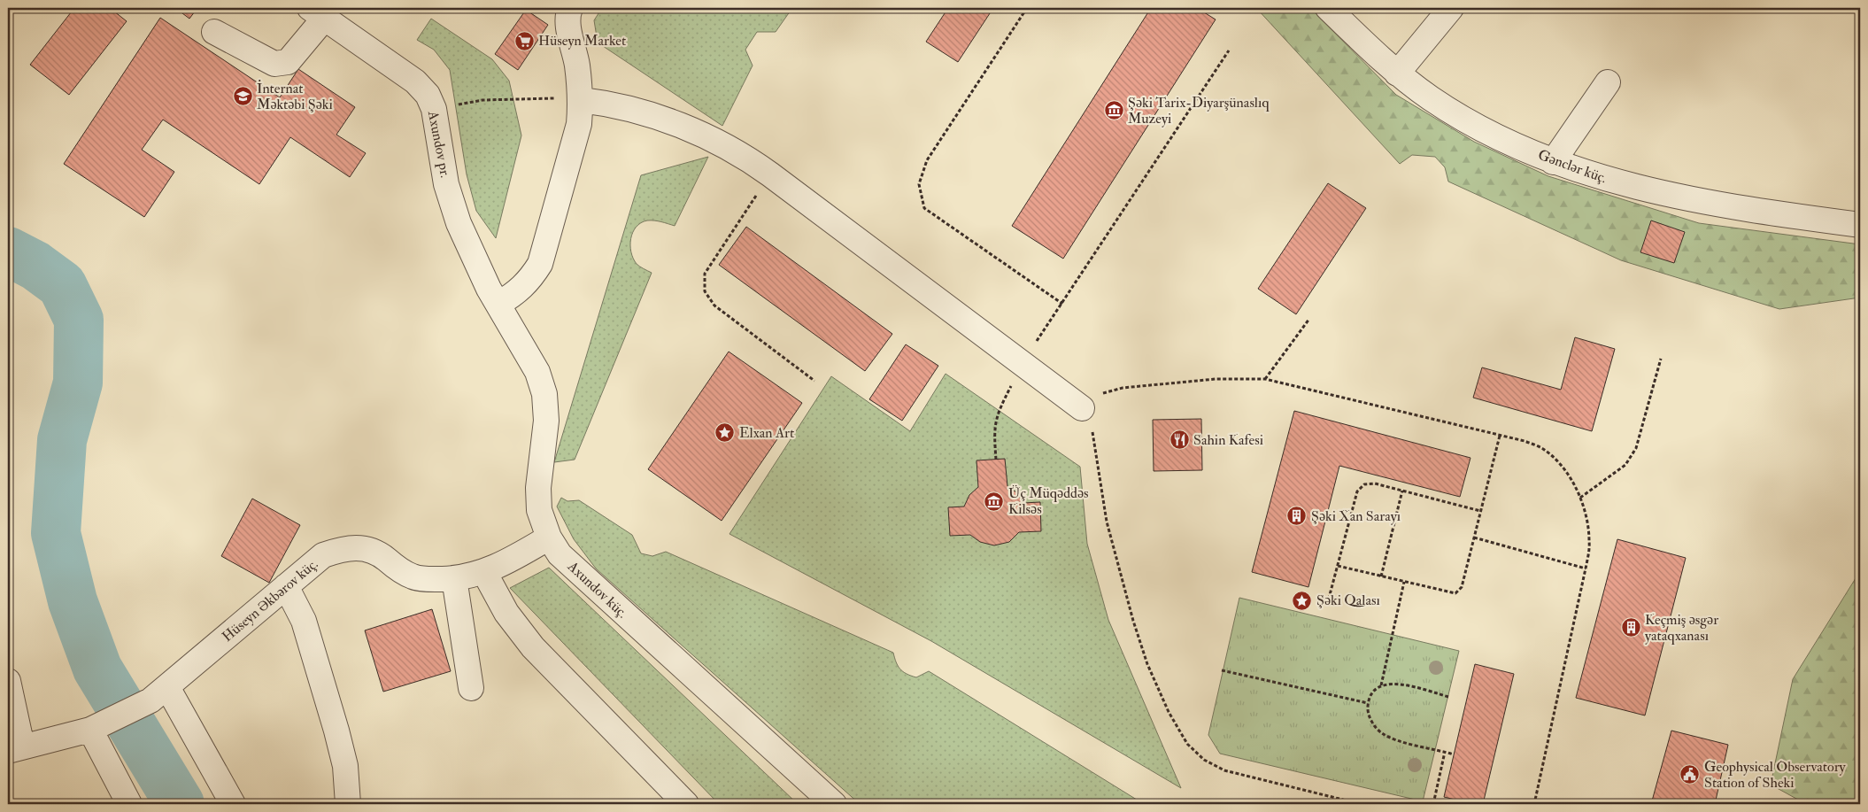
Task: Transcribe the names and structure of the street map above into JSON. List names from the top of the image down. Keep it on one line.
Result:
{"streets":{"street":["Axundov pr.","Gənclər küç.","Axundov küç.","Hüseyn Əkbərov küç."]},"crossings":[["Axundov pr.","Axundov küç."],["Axundov küç.","Hüseyn Əkbərov küç."]],"places":{"supermarket":["Hüseyn Market"],"school or university":["İnternat Məktəbi Şəki"],"museum":["Şəki Tarix-Diyarşünaslıq Muzeyi","Üç Müqəddəs Kilsəs"],"place":["Elxan Art","Şəki Qalası"],"restaurant":["Sahin Kafesi"],"building":["Şəki Xan Sarayı","Keçmiş əsgər yataqxanası"],"public building":["Geophysical Observatory Station of Sheki"]}}
